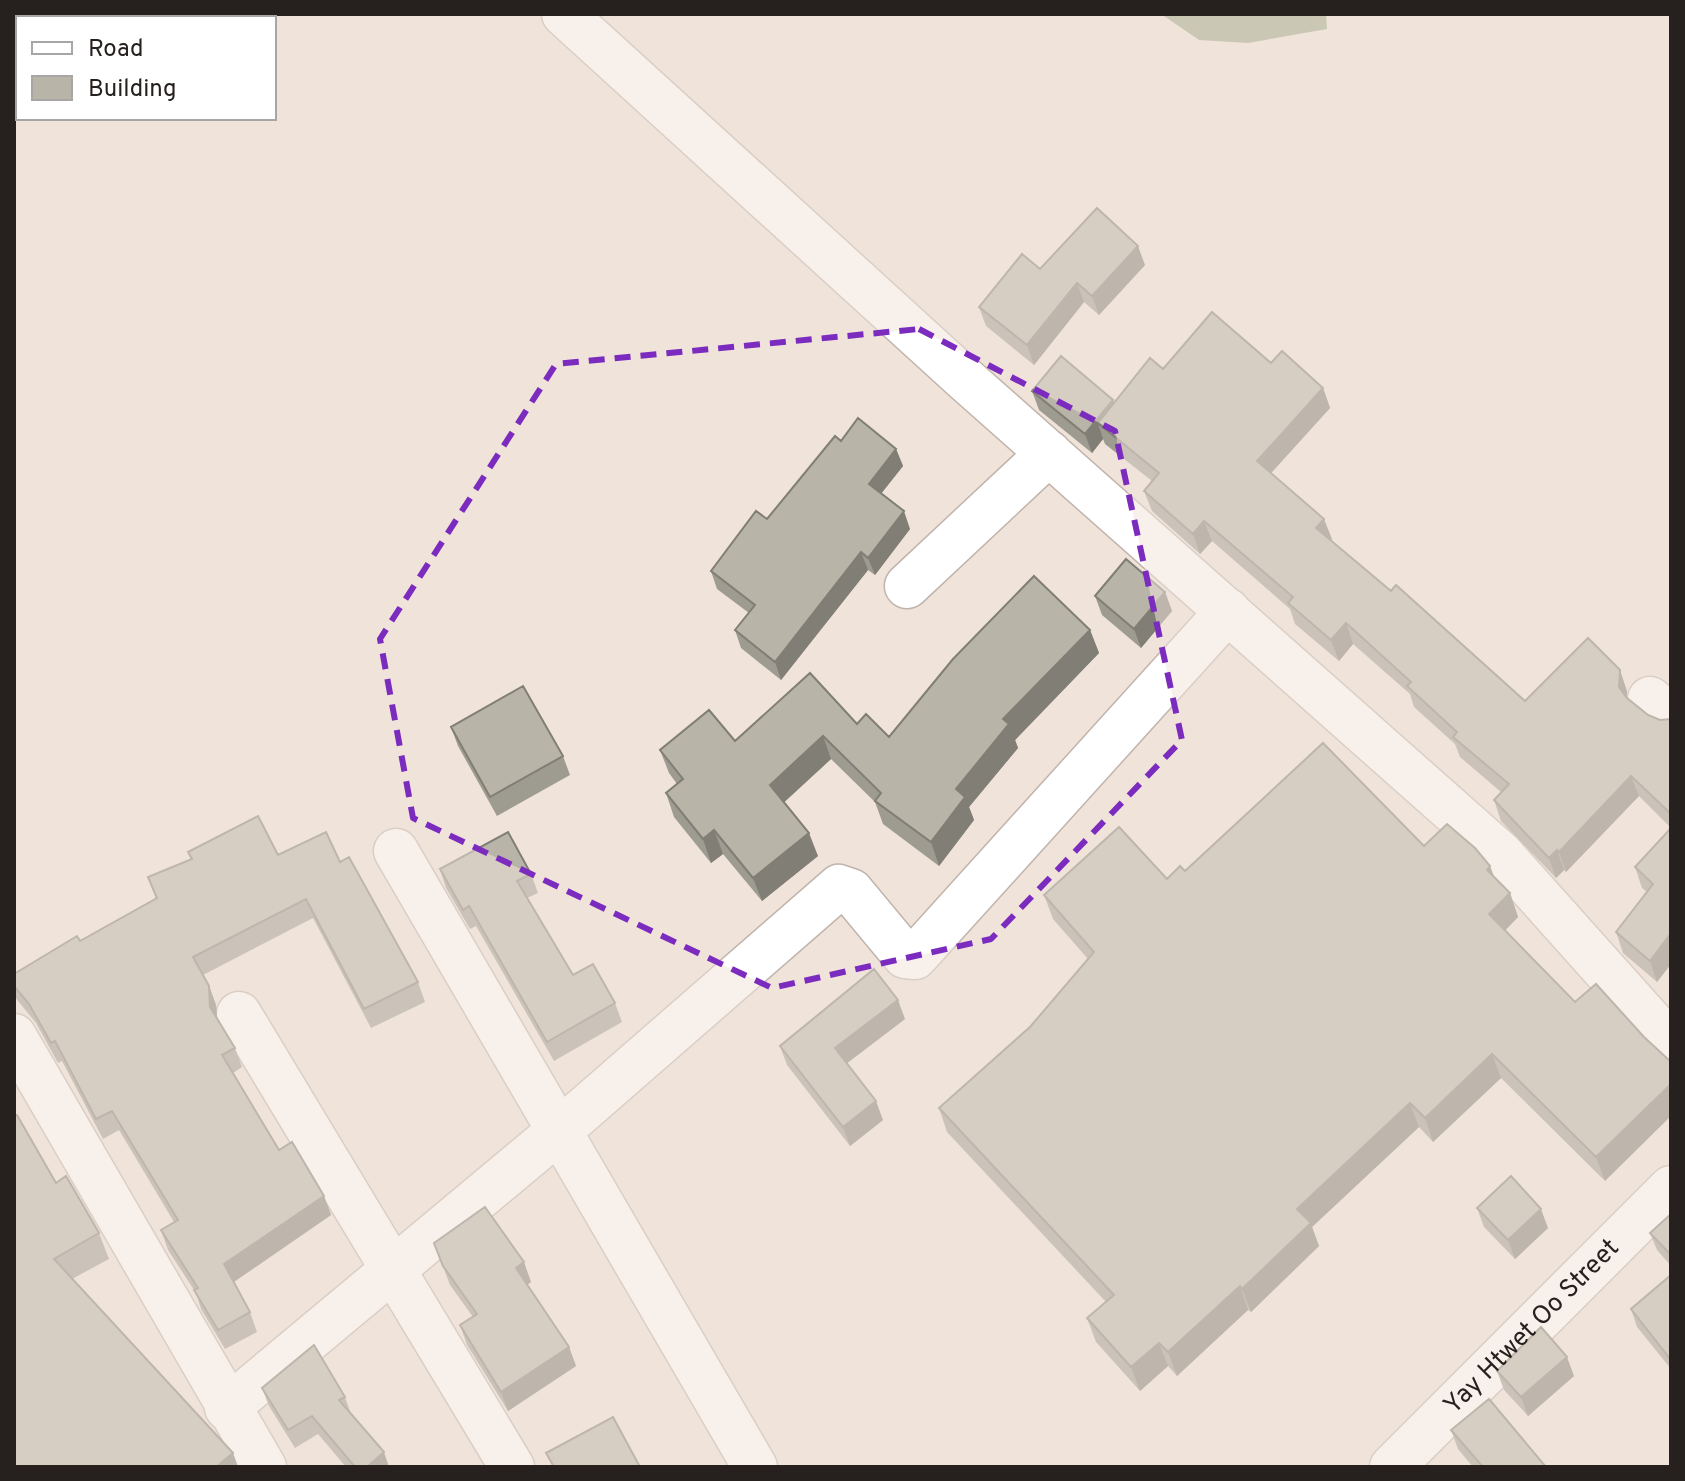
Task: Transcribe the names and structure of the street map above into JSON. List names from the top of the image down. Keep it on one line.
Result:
{"streets":{"street":["Yay Htwet Oo Street"]},"legend":["Road","Building"]}
